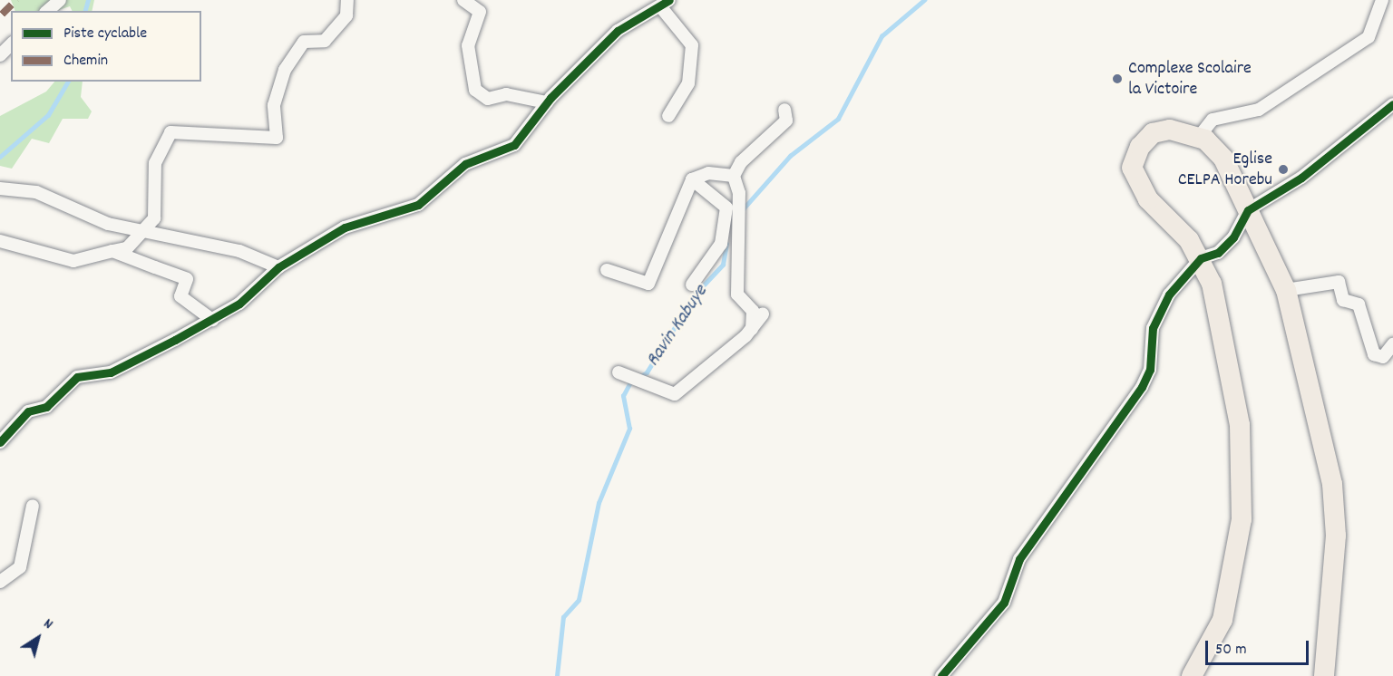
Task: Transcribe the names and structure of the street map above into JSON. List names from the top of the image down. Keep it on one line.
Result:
{"water":["Ravin Kabuye"],"places":["Complexe Scolaire la Victoire","Eglise CELPA Horebu"],"legend":["Piste cyclable","Chemin"],"scale_bar":"50 m","north":"top right"}
